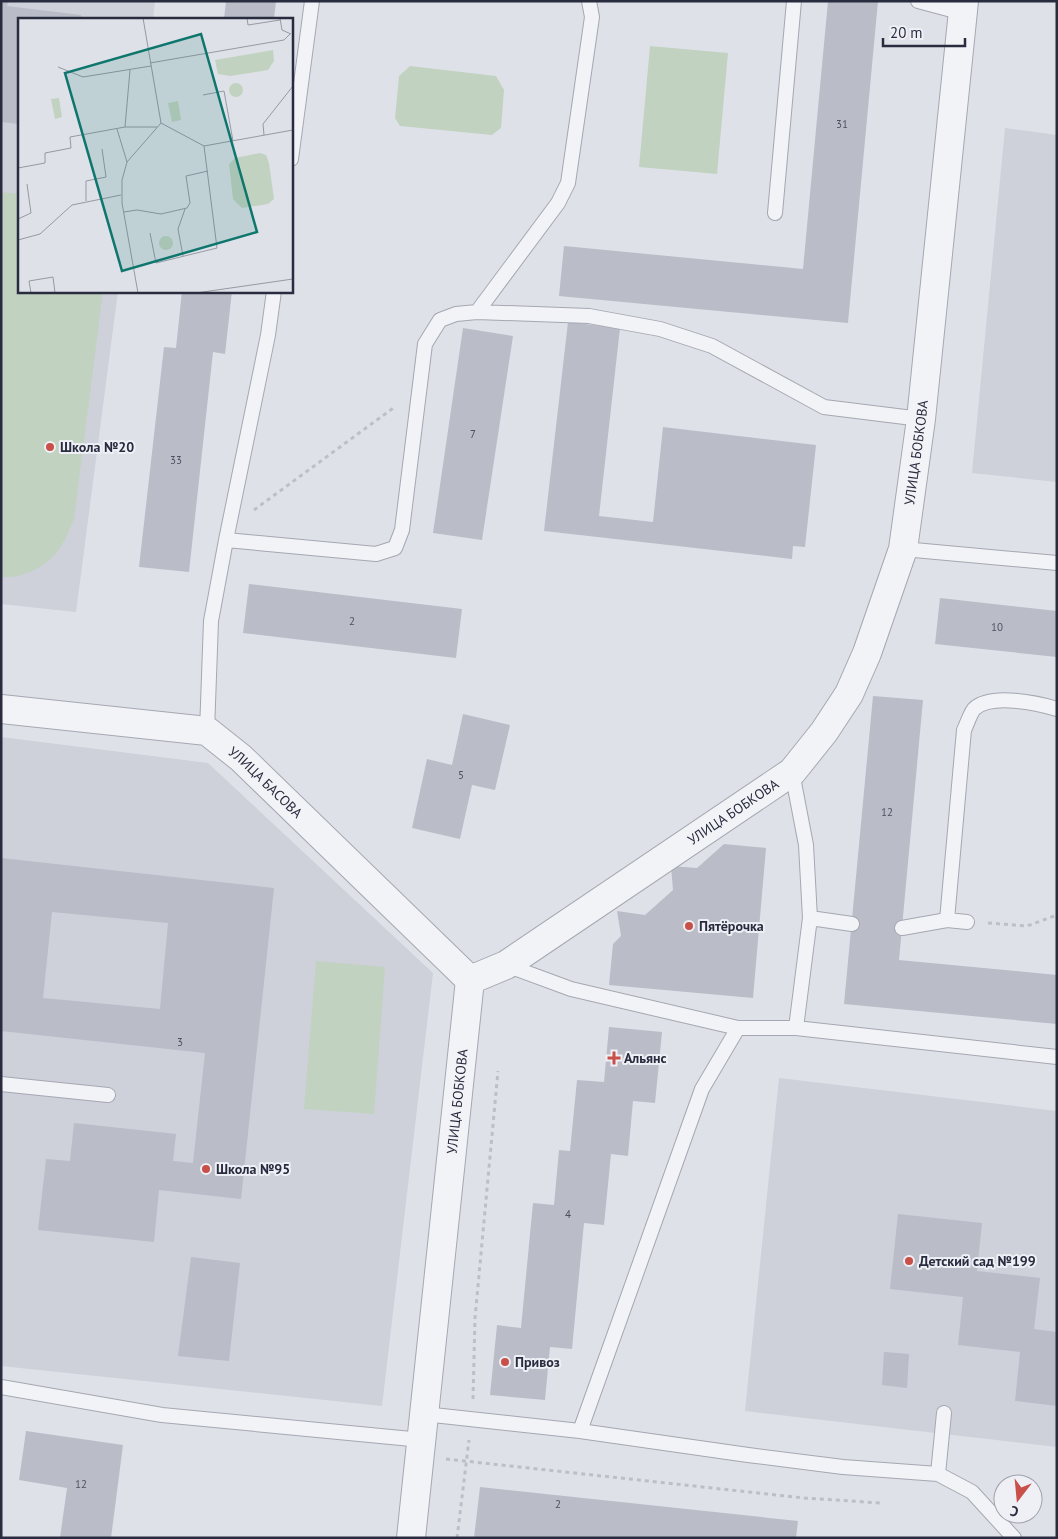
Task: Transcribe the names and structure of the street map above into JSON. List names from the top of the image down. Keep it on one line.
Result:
{"streets":{"street":["УЛИЦА БОБКОВА","УЛИЦА БАСОВА"]},"crossings":[["УЛИЦА БОБКОВА","УЛИЦА БАСОВА"]],"places":{"other":["Школа №20","Пятёрочка","Школа №95","Детский сад №199","Привоз"],"health":["Альянс"]},"house_numbers":["31","7","33","2","10","5","12","3","4","12","2"],"scale_bar":"20 m","north":"bottom"}
